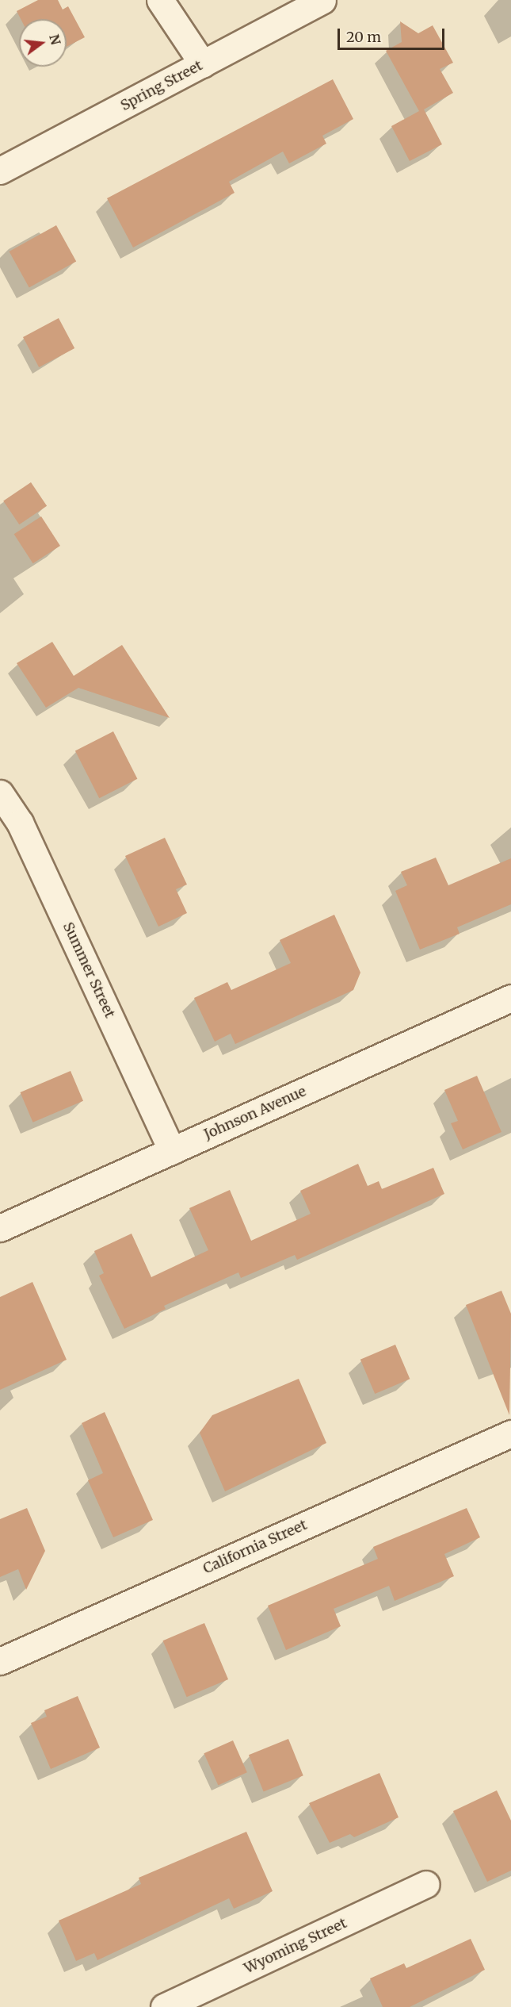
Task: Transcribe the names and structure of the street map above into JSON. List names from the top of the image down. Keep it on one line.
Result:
{"streets":{"street":["Spring Street","Summer Street","Johnson Avenue","California Street","Wyoming Street"]},"crossings":[["Summer Street","Johnson Avenue"]],"scale_bar":"20 m","north":"right"}
